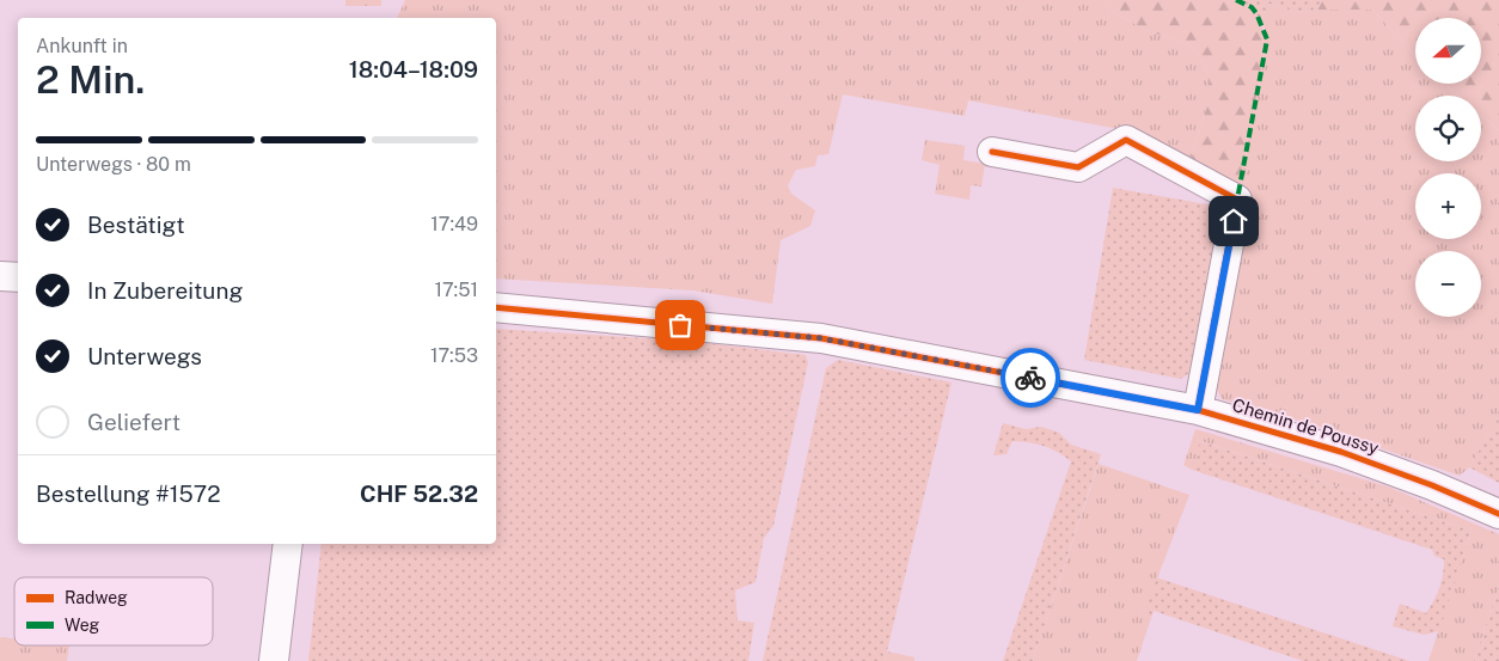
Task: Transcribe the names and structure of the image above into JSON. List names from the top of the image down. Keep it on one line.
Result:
{"streets":{"street":["Chemin de Poussy"]},"legend":["Radweg","Weg"],"north":"left","page":{"map_buttons":["+","−"],"heading":["2 Min.","Ankunft in","18:04–18:09"],"panel":["Bestellung #1572","CHF 52.32"],"bar":"Unterwegs · 80 m","list":[["Bestätigt","17:49"],["In Zubereitung","17:51"],["Unterwegs","17:53"],"Geliefert"]}}
